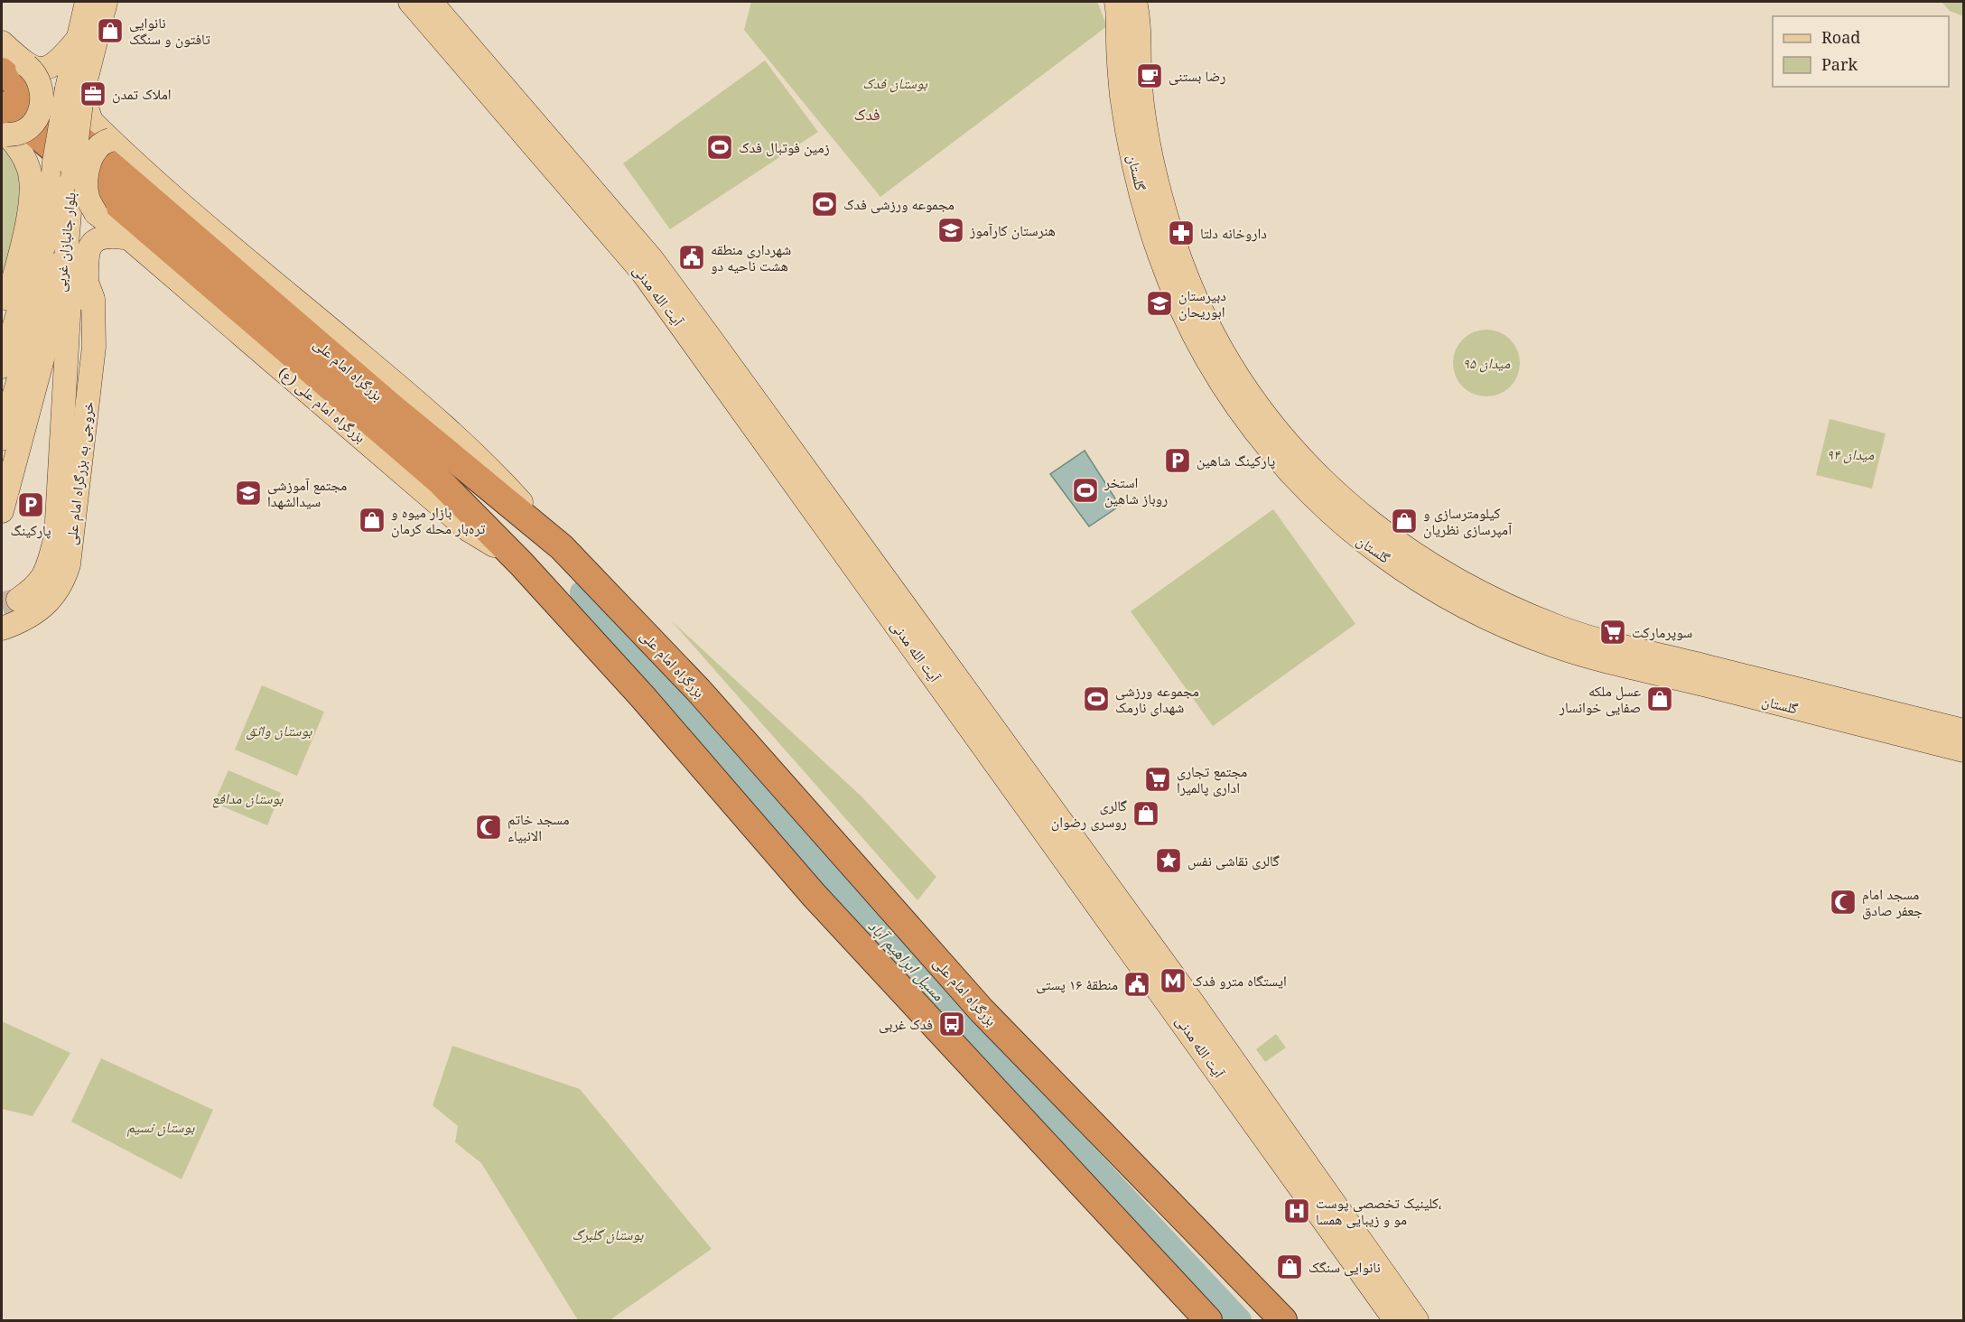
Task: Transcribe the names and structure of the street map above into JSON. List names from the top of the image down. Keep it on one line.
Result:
{"streets":{"highway":["بزرگراه امام علی"],"main road":["گلستان","بلوار جانبازان غربی","آیت الله مدنی","بزرگراه امام علی (ع)","خروجی به بزرگراه امام علی"]},"crossings":[["بزرگراه امام علی","بزرگراه امام علی (ع)"]],"districts":["فدک"],"water":["مسیل ابراهیم آباد"],"parks":["بوستان فدک","میدان ۹۵","میدان ۹۴","بوستان واثق","بوستان مدافع","بوستان نسیم","بوستان گلبرگ"],"places":{"shop":["نانوایی تافتون و سنگک","بازار میوه و تره‌بار محله کرمان","کیلومترسازی و آمپرسازی نظریان","عسل ملکه صفایی خوانسار","گالری روسری رضوان","نانوایی سنگک"],"cafe":["رضا بستنی"],"office":["املاک تمدن"],"sports":["زمین فوتبال فدک","مجموعه ورزشی فدک","استخر روباز شاهین","مجموعه ورزشی شهدای نارمک"],"school or university":["هنرستان کارآموز","دبیرستان ابوریحان","مجتمع آموزشی سیدالشهدا"],"pharmacy":["داروخانه دلتا"],"public building":["شهرداری منطقه هشت ناحیه دو","منطقهٔ ۱۶ پستی"],"parking":["پارکینگ شاهین","پارکینگ"],"supermarket":["سوپرمارکت","مجتمع تجاری اداری پالمیرا"],"mosque":["مسجد خاتم الانبیاء","مسجد امام جعفر صادق"],"place":["گالری نقاشی نفس"],"metro station":["ایستگاه مترو فدک"],"bus stop":["فدک غربی"],"hospital":["کلینیک تخصصی پوست، مو و زیبایی همسا"]},"legend":["Road","Park"]}
